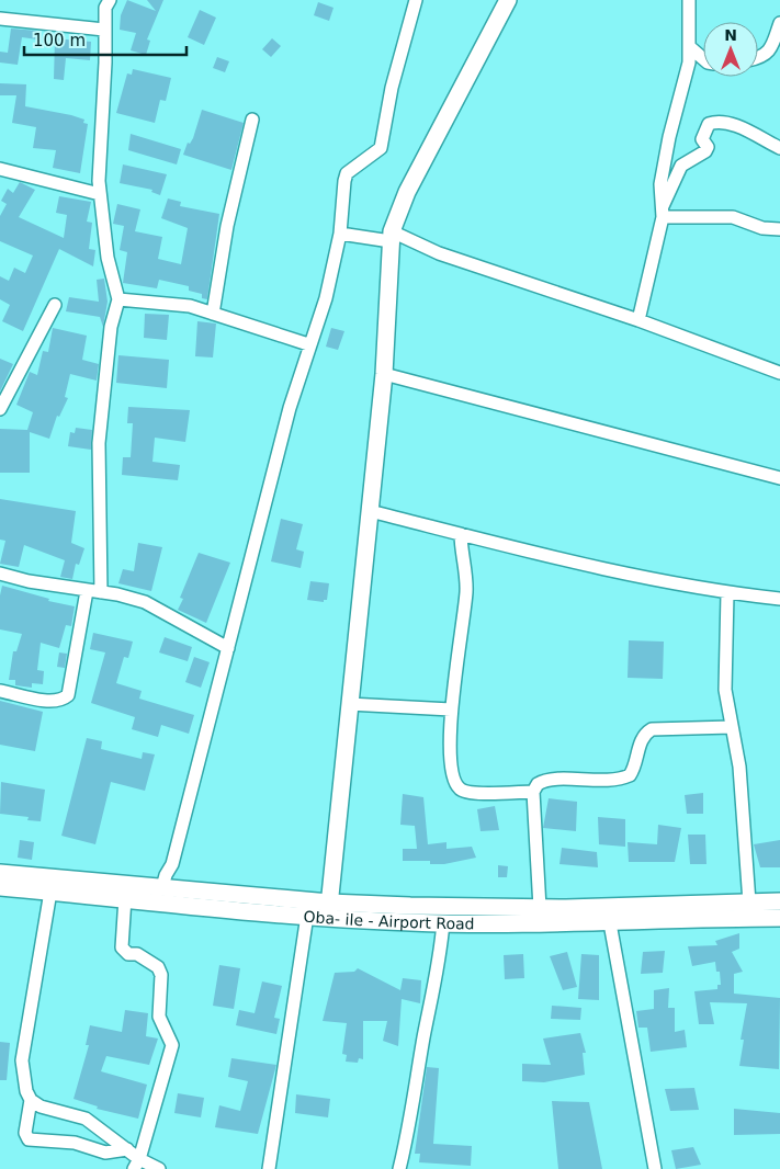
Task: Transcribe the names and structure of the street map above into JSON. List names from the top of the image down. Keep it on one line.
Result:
{"streets":{"main road":["Oba- ile - Airport Road"]},"scale_bar":"100 m","north":"top"}
